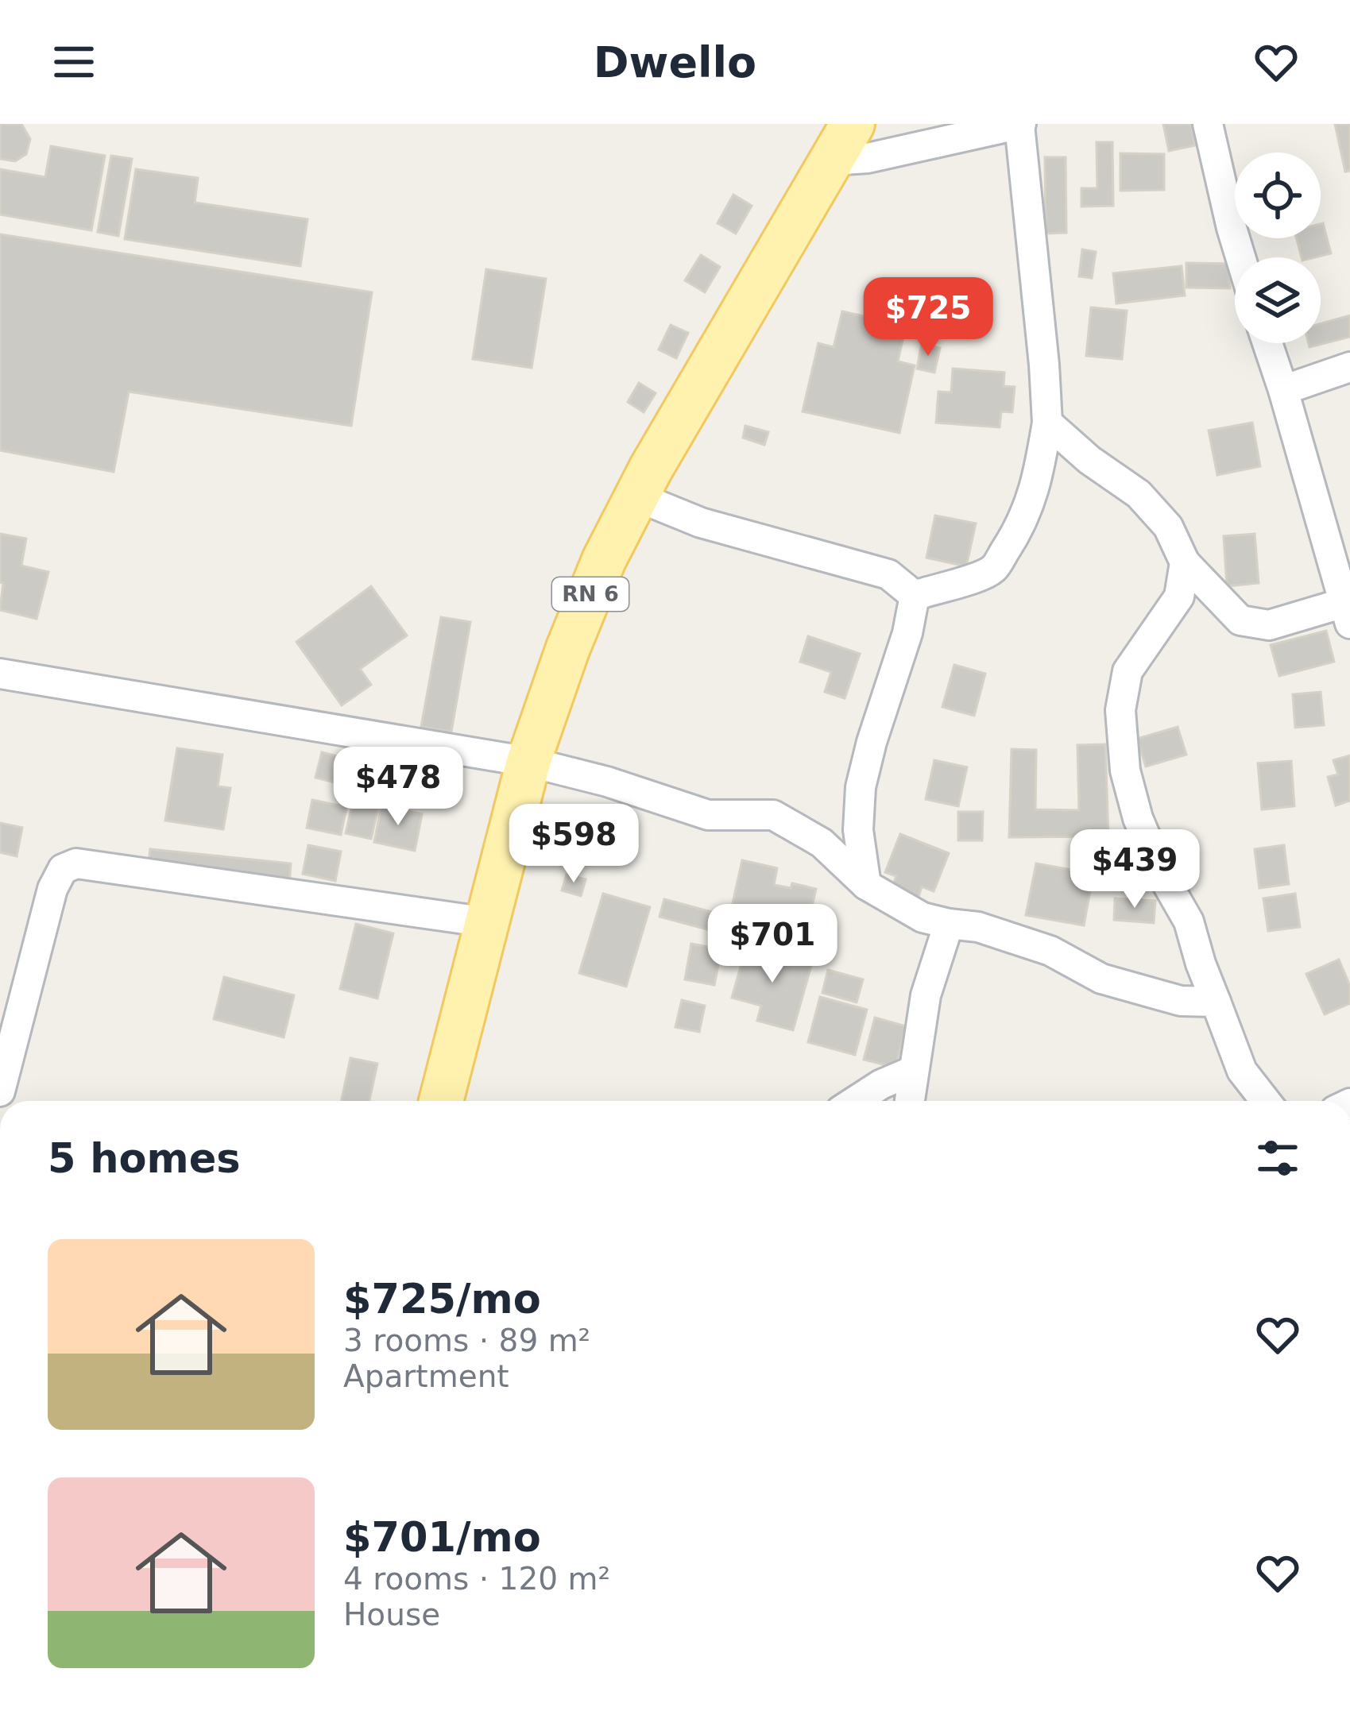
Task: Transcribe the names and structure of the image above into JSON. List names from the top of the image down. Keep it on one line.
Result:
{"streets":{"main road":["RN 6"]},"page":{"header":"Dwello","price":["$725","$478","$598","$439","$701"],"heading":"5 homes","list":[{"name":"$725/mo","note":"3 rooms · 89 m² · Apartment"},{"name":"$701/mo","note":"4 rooms · 120 m² · House"}]}}
